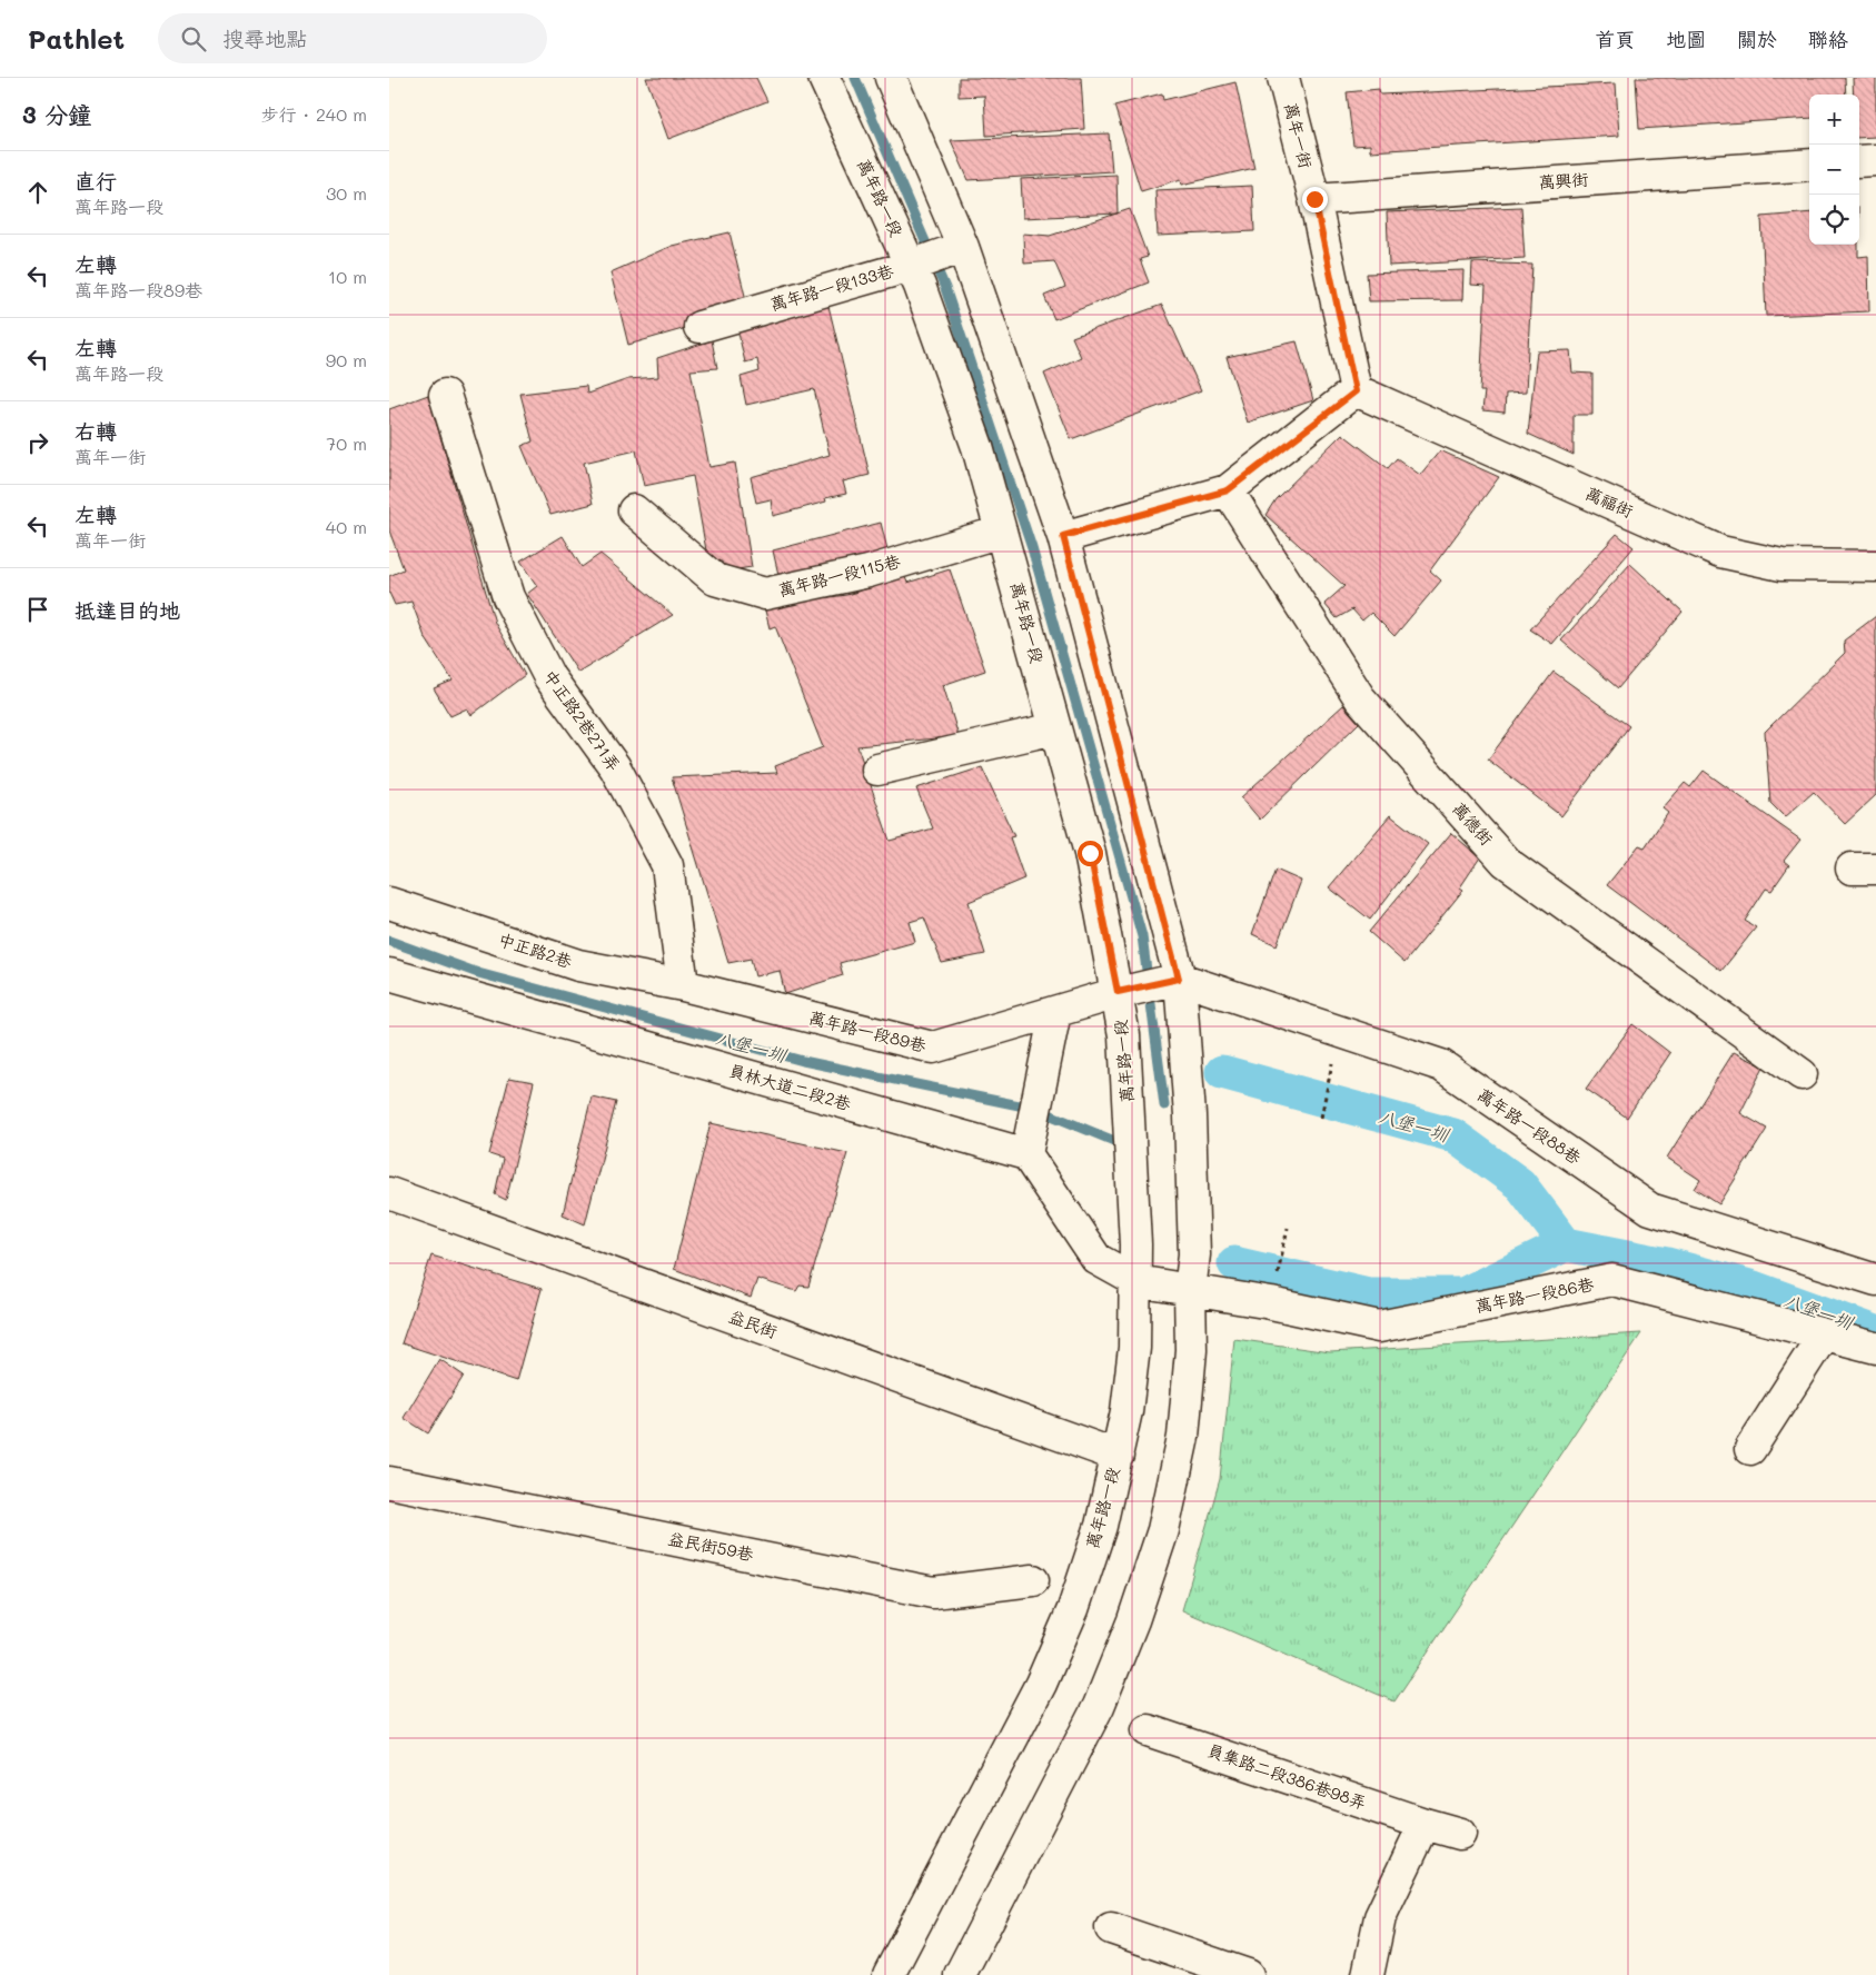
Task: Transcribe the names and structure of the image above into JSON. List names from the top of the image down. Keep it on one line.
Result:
{"streets":{"street":["萬年一街","萬興街","萬年路一段","萬年路一段133巷","萬福街","萬年路一段115巷","中正路2巷271弄","萬德街","中正路2巷","萬年路一段89巷","員林大道二段2巷","萬年路一段88巷","萬年路一段86巷","益民街","益民街59巷","員集路二段386巷98弄"]},"crossings":[["萬年一街","萬興街"],["萬年一街","萬福街"],["萬年路一段","萬年路一段133巷"],["萬年路一段","萬年路一段115巷"],["萬年路一段","萬年路一段89巷"],["萬年路一段","萬年路一段86巷"],["萬年路一段","益民街"],["中正路2巷271弄","中正路2巷"],["中正路2巷271弄","萬年路一段89巷"],["中正路2巷","萬年路一段89巷"],["萬年路一段89巷","萬年路一段88巷"]],"water":["八堡一圳"],"page":{"header":"Pathlet","search":"搜尋地點","nav":["首頁","地圖","關於","聯絡"],"heading":["3 分鐘","步行 · 240 m"],"map_buttons":["+","−"],"list":[["直行","萬年路一段","30 m"],["左轉","萬年路一段89巷","10 m"],["左轉","萬年路一段","90 m"],["右轉","萬年一街","70 m"],["左轉","萬年一街","40 m"],"抵達目的地"]}}
